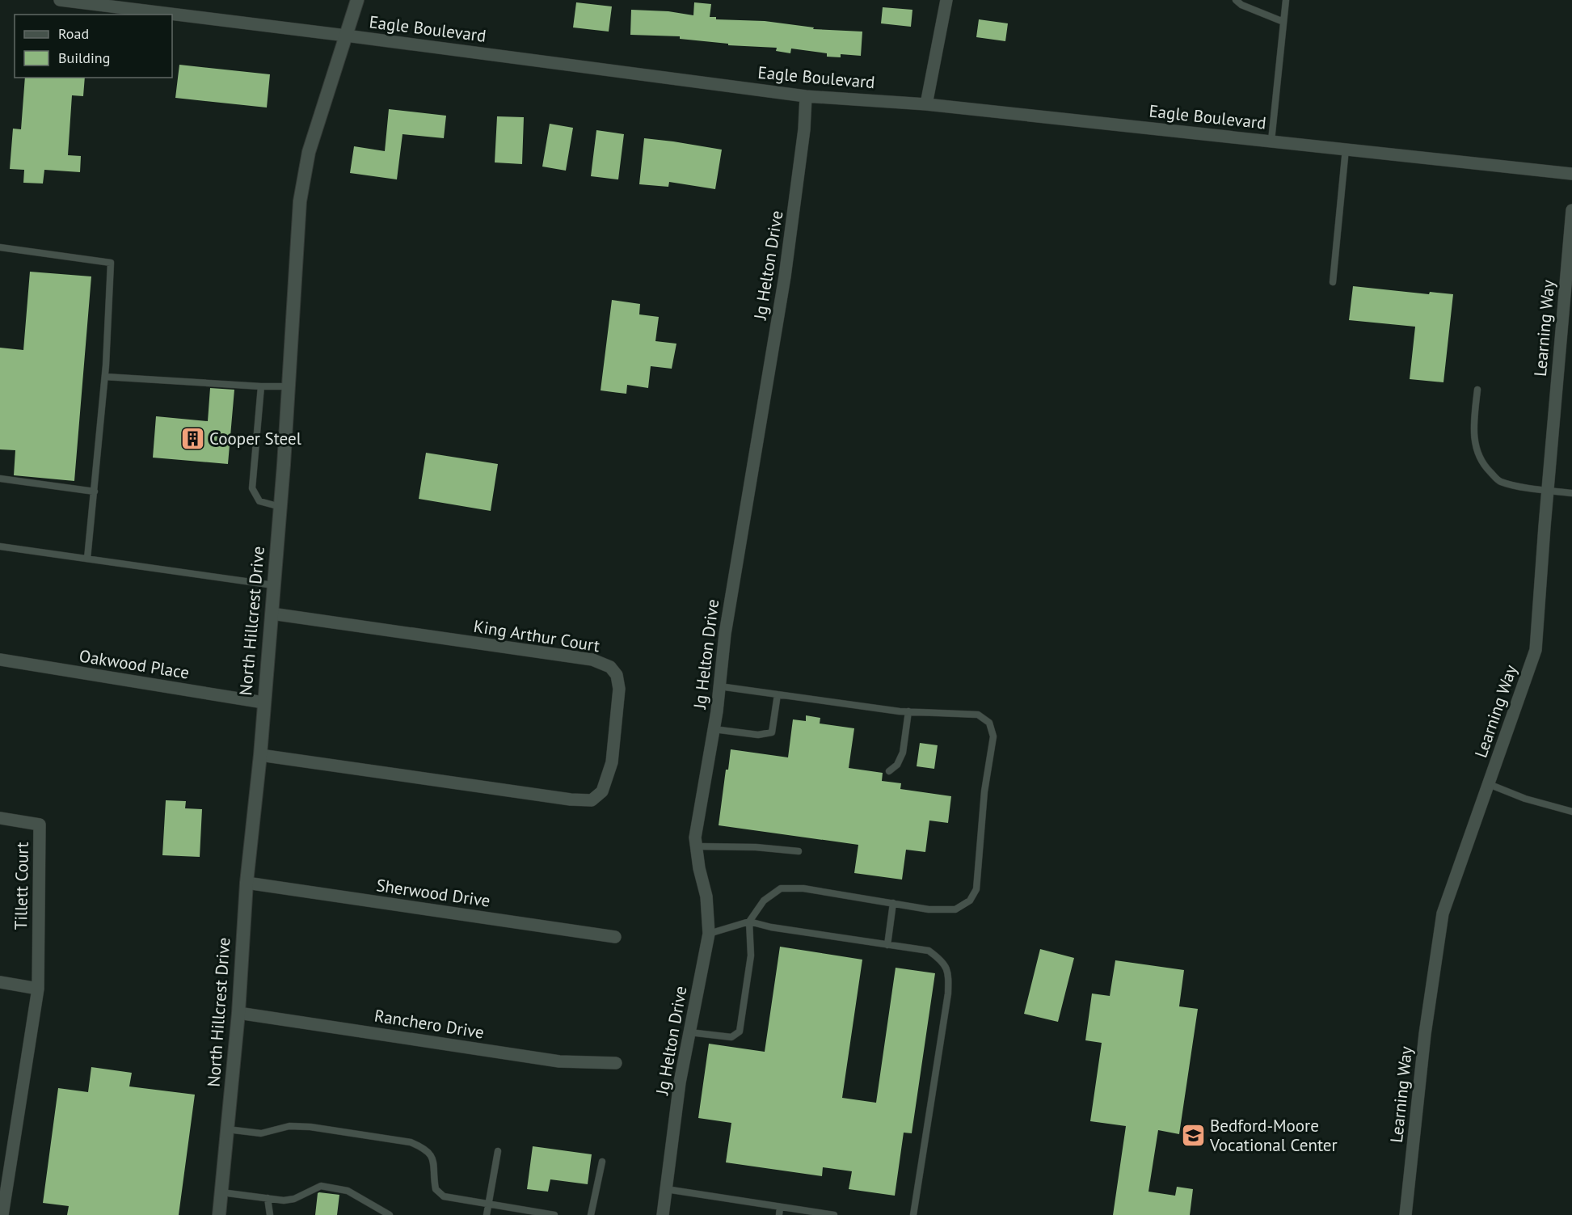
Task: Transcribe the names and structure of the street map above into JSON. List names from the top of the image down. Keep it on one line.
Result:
{"streets":{"street":["Eagle Boulevard","Jg Helton Drive","Learning Way","North Hillcrest Drive","King Arthur Court","Oakwood Place","Tillett Court","Sherwood Drive","Ranchero Drive"]},"crossings":[["Eagle Boulevard","Jg Helton Drive"],["Eagle Boulevard","North Hillcrest Drive"],["North Hillcrest Drive","King Arthur Court"],["North Hillcrest Drive","Oakwood Place"],["North Hillcrest Drive","Sherwood Drive"],["North Hillcrest Drive","Ranchero Drive"]],"places":{"building":["Cooper Steel"],"school or university":["Bedford-Moore Vocational Center"]},"legend":["Road","Building"]}
